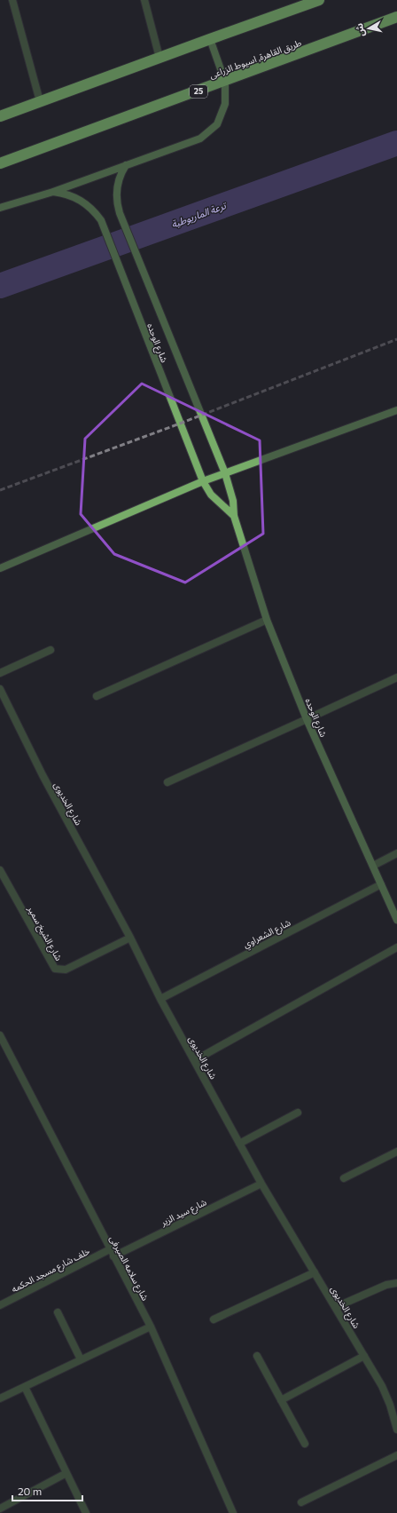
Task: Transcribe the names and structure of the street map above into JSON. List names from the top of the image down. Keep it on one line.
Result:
{"streets":{"highway":["طريق القاهرة, اسيوط الزراعى","25"],"street":["شارع الوحده","شارع الخديوى","شارع الشيخ سمير","شارع الشعراوي","شارع سيد الزير","شارع سلامه الصيرفى","خلف شارع مسجد الحكمه"]},"crossings":[["شارع الوحده","شارع الشعراوي"],["شارع الخديوى","شارع الشيخ سمير"],["شارع الخديوى","شارع الشعراوي"],["شارع الخديوى","شارع سيد الزير"],["شارع سيد الزير","شارع سلامه الصيرفى"],["شارع سيد الزير","خلف شارع مسجد الحكمه"],["شارع سلامه الصيرفى","خلف شارع مسجد الحكمه"]],"water":["ترعة الماريوطية"],"scale_bar":"20 m","north":"left"}
